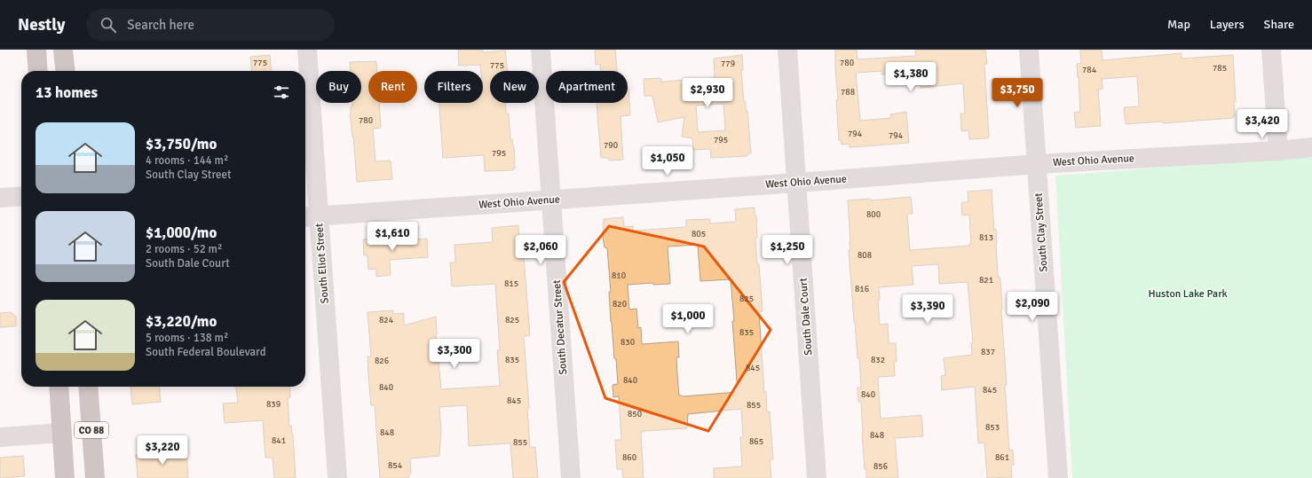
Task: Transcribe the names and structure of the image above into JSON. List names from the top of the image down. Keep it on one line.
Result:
{"streets":{"main road":["CO 88"],"street":["West Ohio Avenue","South Clay Street","South Eliot Street","South Dale Court","South Decatur Street"]},"crossings":[["West Ohio Avenue","South Clay Street"],["West Ohio Avenue","South Eliot Street"],["West Ohio Avenue","South Dale Court"],["West Ohio Avenue","South Decatur Street"]],"parks":["Huston Lake Park"],"house_numbers":["775","780","779","775","785","784","788","780","794","794","795","790","795","800","805","813","808","810","821","815","816","825","820","824","825","835","830","837","835","832","826","845","840","840","845","840","845","839","855","850","853","848","848","841","865","855","860","861","854","856"],"page":{"header":"Nestly","search":"Search here","nav":["Map","Layers","Share"],"price":["$1,380","$2,930","$3,750","$3,420","$1,050","$1,610","$2,060","$1,250","$2,090","$3,390","$1,000","$3,300","$3,220"],"chip":["Buy","Rent","Filters","New","Apartment"],"heading":"13 homes","list":[{"name":"$3,750/mo","note":"4 rooms · 144 m² · South Clay Street"},{"name":"$1,000/mo","note":"2 rooms · 52 m² · South Dale Court"},{"name":"$3,220/mo","note":"5 rooms · 138 m² · South Federal Boulevard"}]}}
